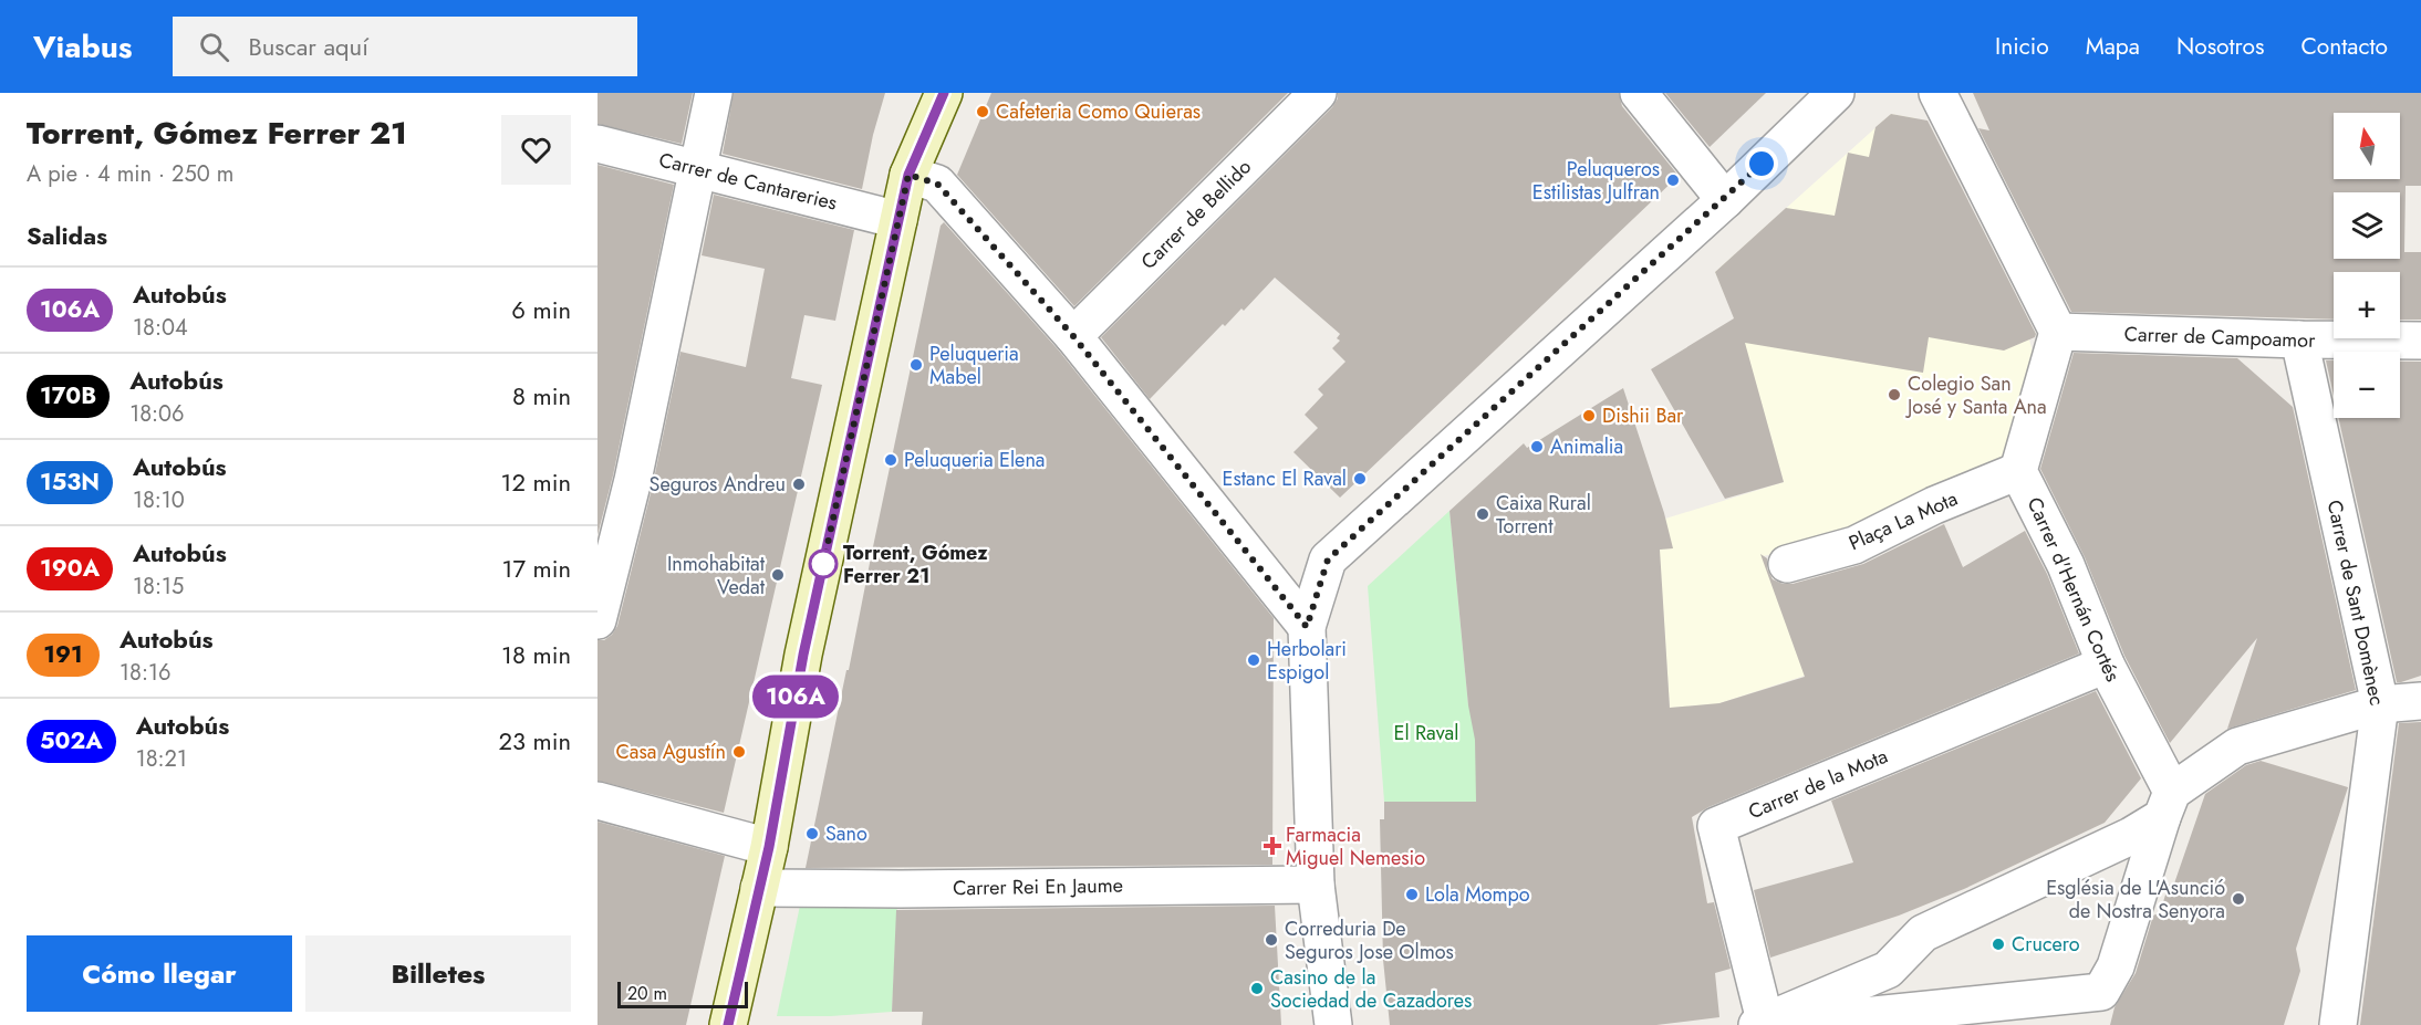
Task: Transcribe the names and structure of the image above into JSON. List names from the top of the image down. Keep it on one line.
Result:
{"streets":{"street":["Carrer de Cantareries","Carrer de Bellido","Carrer de Campoamor","Plaça La Mota","Carrer d'Hernán Cortés","Carrer de Sant Domènec","Carrer de la Mota","Carrer Rei En Jaume"]},"crossings":[["Carrer de Campoamor","Carrer de Sant Domènec"],["Plaça La Mota","Carrer d'Hernán Cortés"],["Carrer d'Hernán Cortés","Carrer de la Mota"]],"parks":["El Raval"],"places":{"other":["Cafeteria Como Quieras","Peluqueros Estilistas Julfran","Peluqueria Mabel","Colegio San José y Santa Ana","Dishii Bar","Animalia","Peluqueria Elena","Estanc El Raval","Seguros Andreu","Caixa Rural Torrent","Torrent, Gómez Ferrer 21","Inmohabitat Vedat","Herbolari Espigol","Casa Agustín","Sano","Lola Mompo","Església de L'Asunció de Nostra Senyora","Correduria De Seguros Jose Olmos","Crucero","Casino de la Sociedad de Cazadores"],"health":["Farmacia Miguel Nemesio"]},"lines":["bus line 106A"],"scale_bar":"20 m","north":"top","page":{"header":"Viabus","search":"Buscar aquí","nav":["Inicio","Mapa","Nosotros","Contacto"],"heading":[["Torrent, Gómez Ferrer 21","A pie · 4 min · 250 m"],"Salidas"],"on_map":"106A","map_buttons":["+","−"],"list":[{"mark":"106A","name":"Autobús","note":"18:04","value":"6 min"},{"mark":"170B","name":"Autobús","note":"18:06","value":"8 min"},{"mark":"153N","name":"Autobús","note":"18:10","value":"12 min"},{"mark":"190A","name":"Autobús","note":"18:15","value":"17 min"},{"mark":"191","name":"Autobús","note":"18:16","value":"18 min"},{"mark":"502A","name":"Autobús","note":"18:21","value":"23 min"}],"buttons":["Cómo llegar","Billetes"],"scale":"20 m"}}
